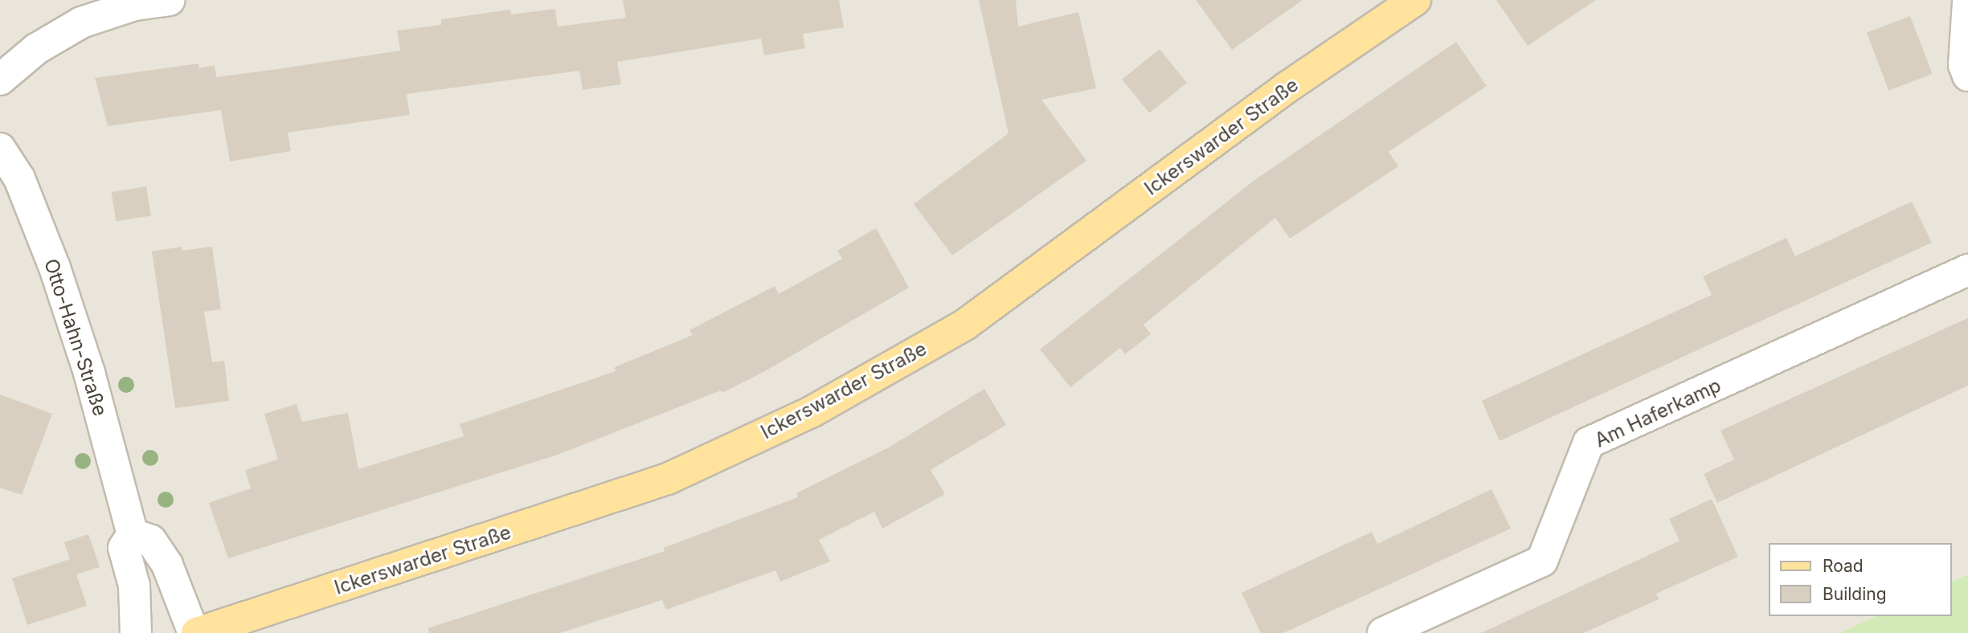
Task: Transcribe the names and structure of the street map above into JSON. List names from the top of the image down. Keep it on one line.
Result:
{"streets":{"main road":["Ickerswarder Straße"],"street":["Otto-Hahn-Straße","Am Haferkamp"]},"legend":["Road","Building"]}
